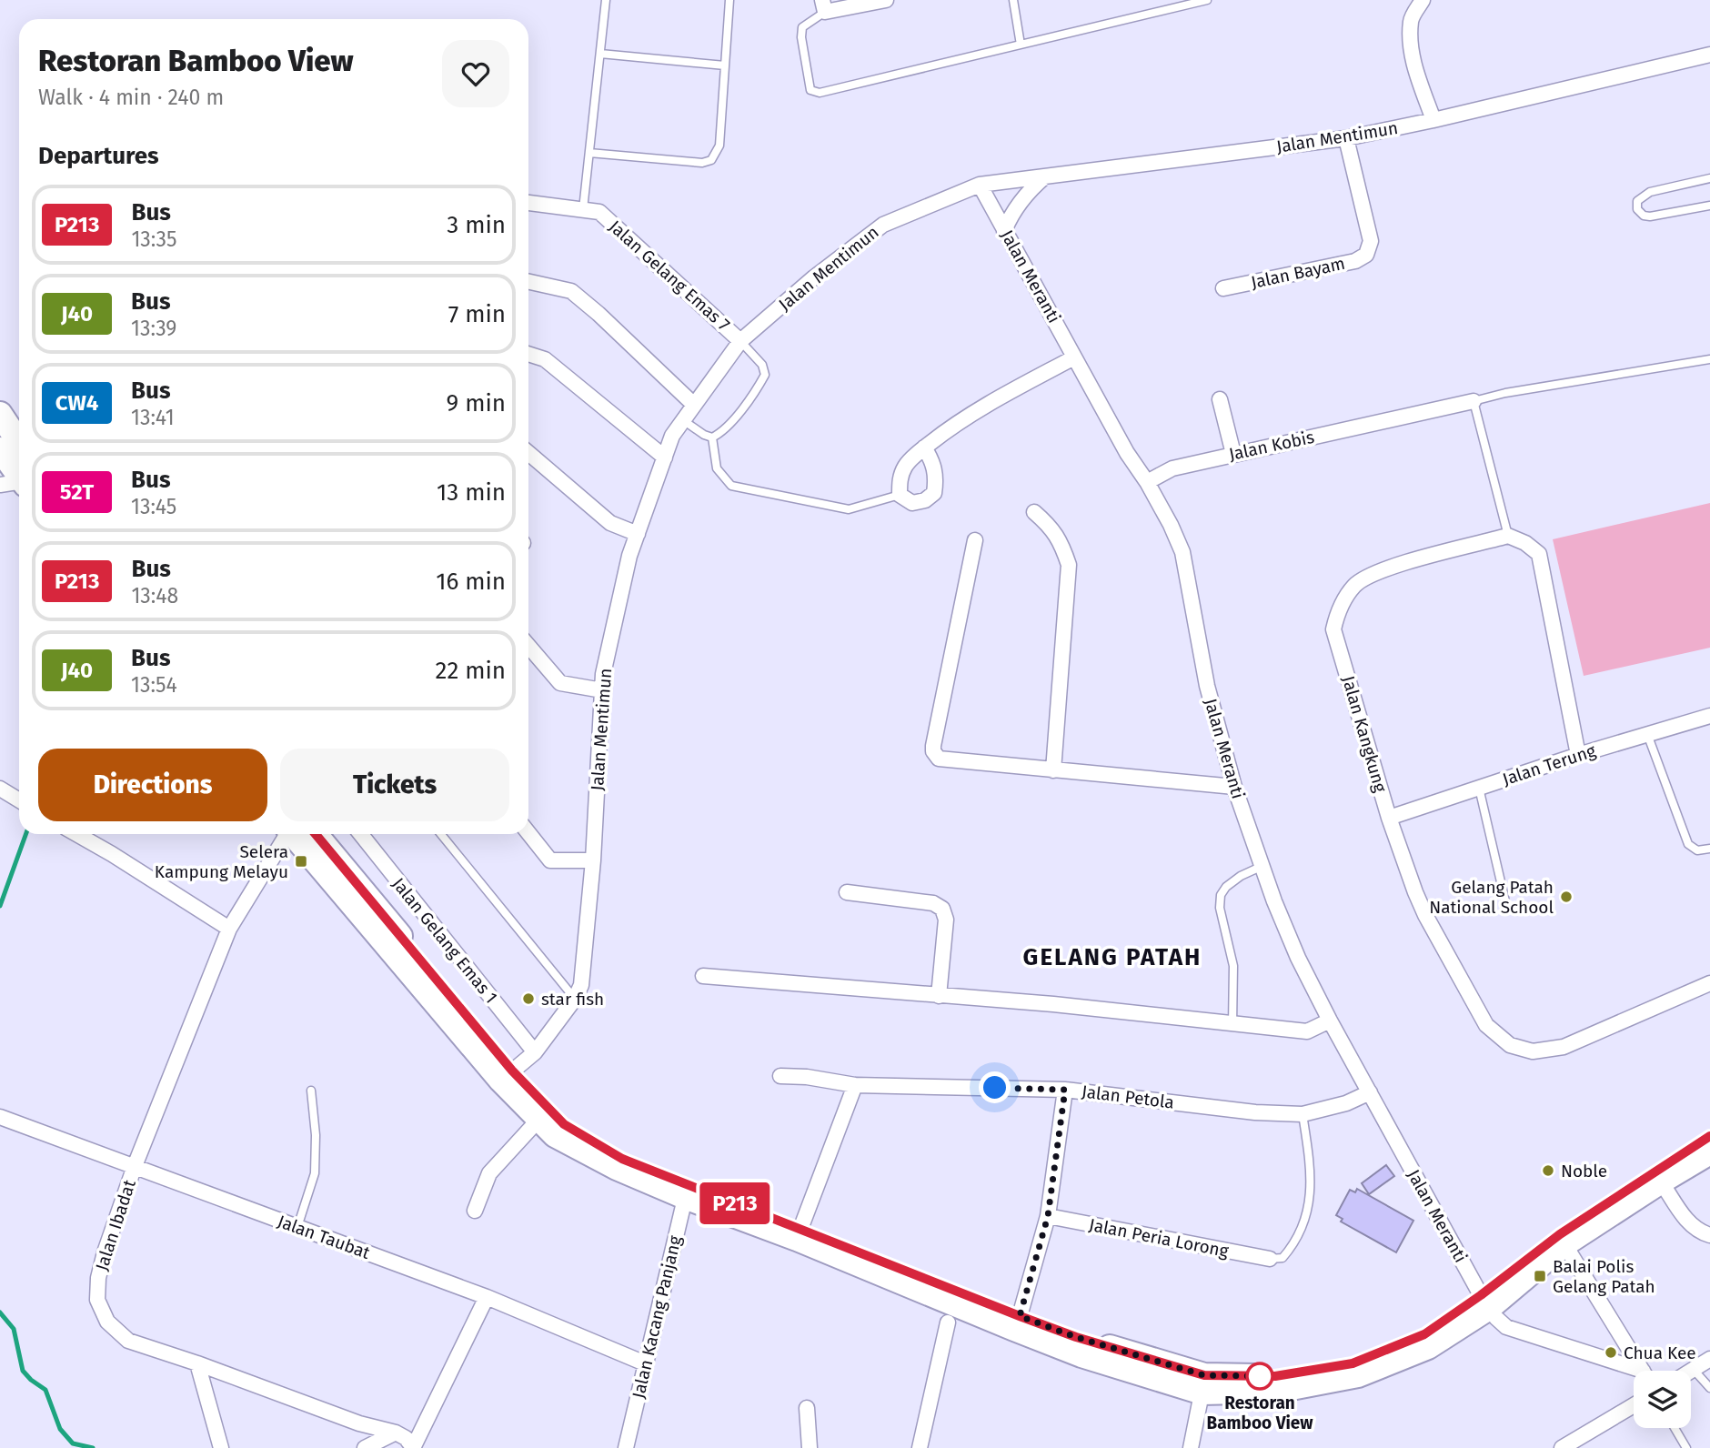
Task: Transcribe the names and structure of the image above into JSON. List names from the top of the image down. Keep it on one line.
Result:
{"streets":{"street":["Jalan Mentimun","Jalan Bayam","Jalan Gelang Emas 7","Jalan Meranti","Jalan Kobis","Jalan Kangkung","Jalan Terung","Jalan Gelang Emas 1","Jalan Petola","Jalan Ibadat","Jalan Taubat","Jalan Peria Lorong","Jalan Kacang Panjang"]},"crossings":[["Jalan Mentimun","Jalan Bayam"],["Jalan Mentimun","Jalan Gelang Emas 7"],["Jalan Mentimun","Jalan Meranti"],["Jalan Mentimun","Jalan Gelang Emas 1"],["Jalan Meranti","Jalan Kobis"],["Jalan Meranti","Jalan Petola"],["Jalan Kangkung","Jalan Terung"],["Jalan Ibadat","Jalan Taubat"],["Jalan Taubat","Jalan Kacang Panjang"]],"districts":["GELANG PATAH"],"places":{"transit":["Selera Kampung Melayu","Balai Polis Gelang Patah"],"other":["Gelang Patah National School","star fish","Noble","Chua Kee","Restoran Bamboo View"]},"lines":["bus line P213"],"page":{"on_map":"P213","heading":[["Restoran Bamboo View","Walk · 4 min · 240 m"],"Departures"],"list":[{"mark":"P213","name":"Bus","note":"13:35","value":"3 min"},{"mark":"J40","name":"Bus","note":"13:39","value":"7 min"},{"mark":"CW4","name":"Bus","note":"13:41","value":"9 min"},{"mark":"52T","name":"Bus","note":"13:45","value":"13 min"},{"mark":"P213","name":"Bus","note":"13:48","value":"16 min"},{"mark":"J40","name":"Bus","note":"13:54","value":"22 min"}],"buttons":["Directions","Tickets"]}}
